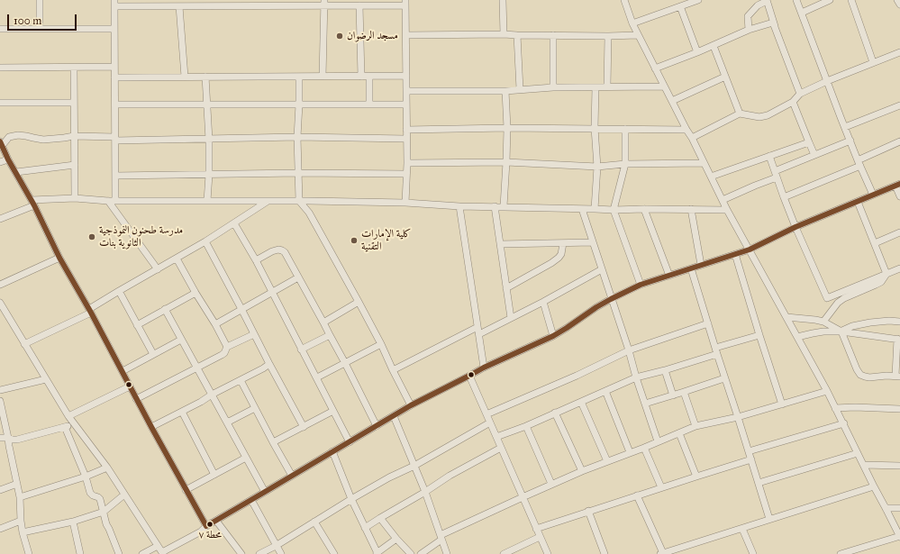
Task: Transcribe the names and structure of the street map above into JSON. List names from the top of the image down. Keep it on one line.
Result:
{"places":["مسجد الرضوان","مدرسة طحنون النموذجية الثانوية بنات","كلية الإمارات التقنية","محطة ٧"],"scale_bar":"100 m"}
